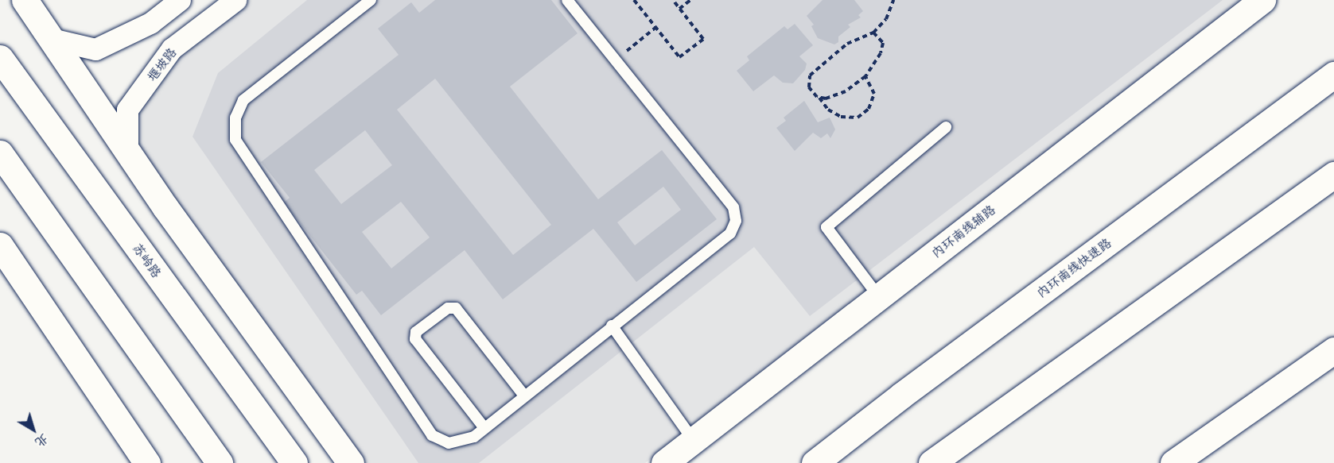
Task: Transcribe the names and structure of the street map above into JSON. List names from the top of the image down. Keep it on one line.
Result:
{"streets":{"main road":["内环南线辅路","苏岭路","内环南线快速路"],"street":["堰坡路"]},"north":"bottom right"}
